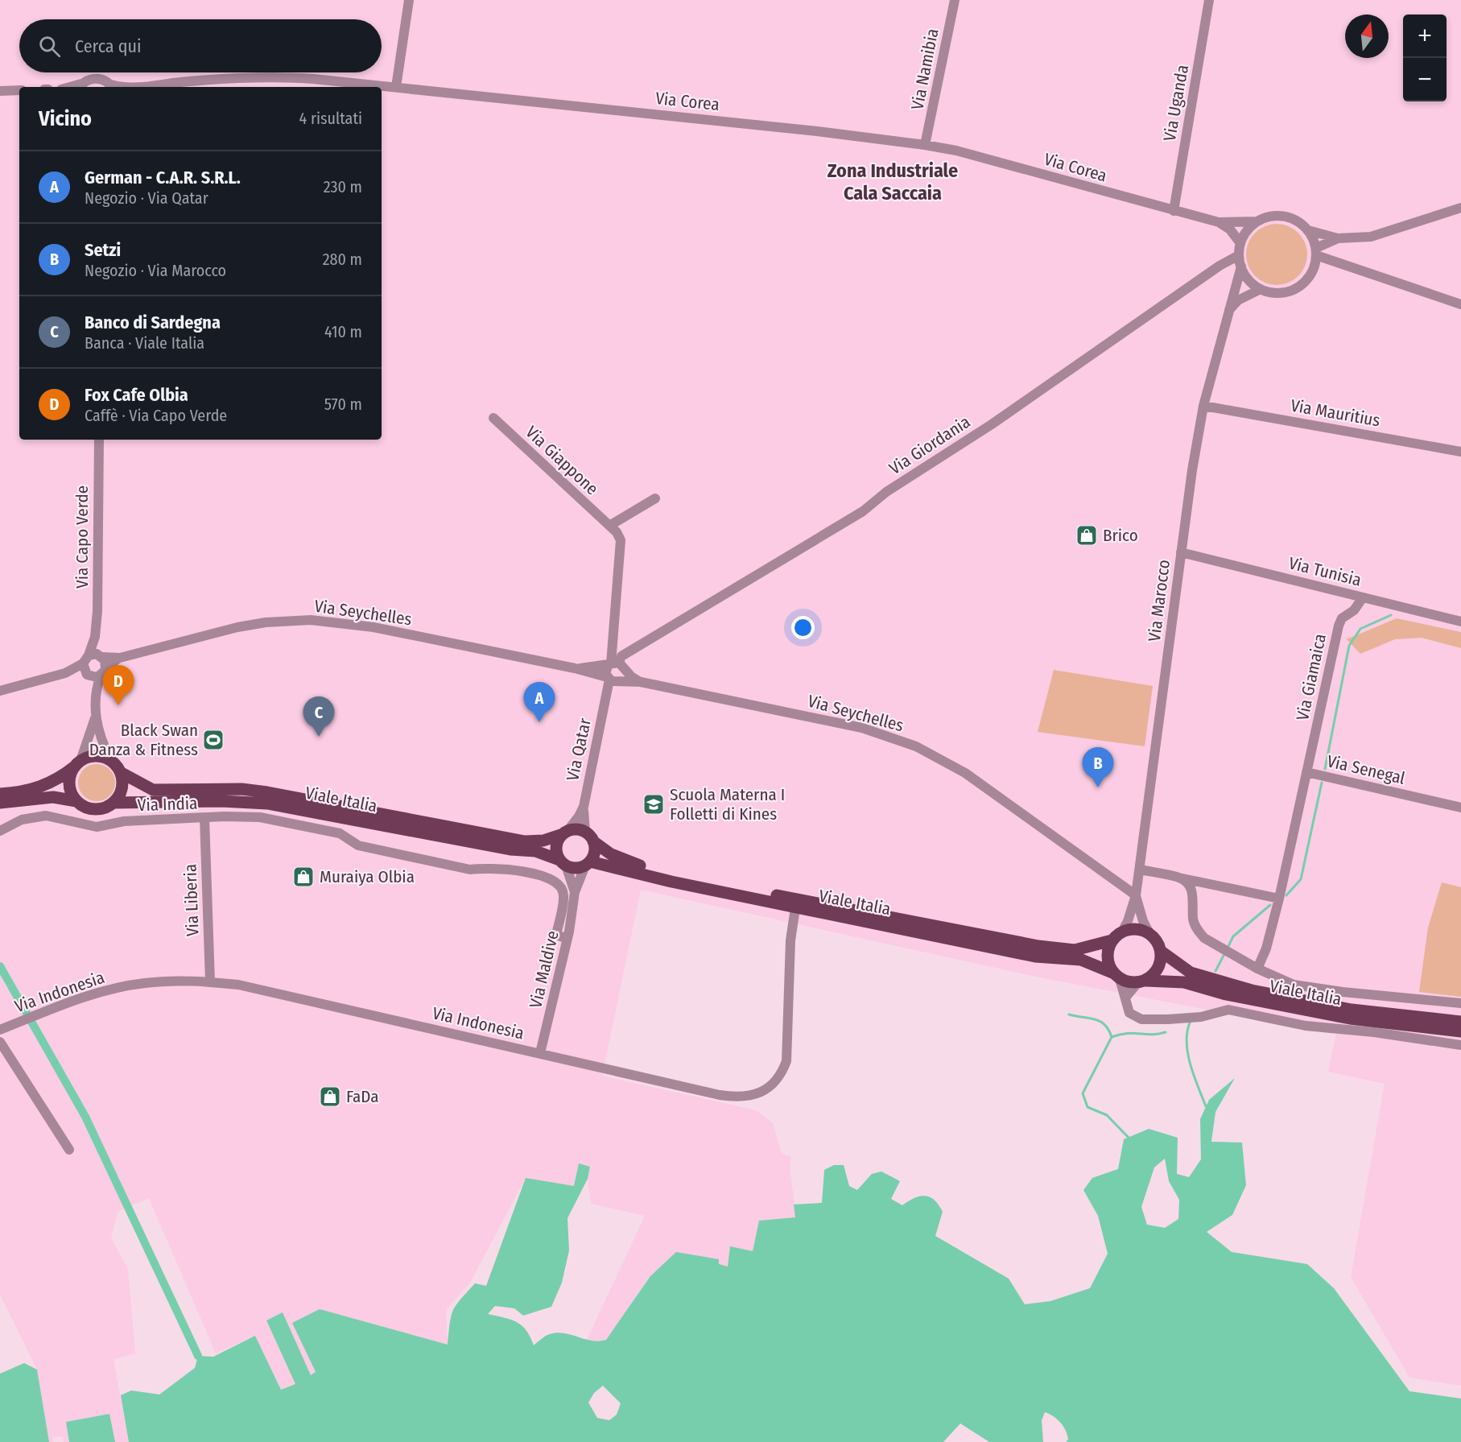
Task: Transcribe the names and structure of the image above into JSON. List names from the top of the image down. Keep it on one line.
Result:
{"streets":{"main road":["Viale Italia"],"street":["Via Namibia","Via Corea","Via Uganda","Via Mauritius","Via Giordania","Via Giappone","Via Capo Verde","Via Tunisia","Via Marocco","Via Seychelles","Via Giamaica","Via Qatar","Via Senegal","Via India","Via Liberia","Via Maldive","Via Indonesia"]},"crossings":[["Via Namibia","Via Corea"],["Via Corea","Via Uganda"],["Via Mauritius","Via Marocco"],["Via Giordania","Via Giappone"],["Via Giordania","Via Marocco"],["Via Giordania","Via Seychelles"],["Via Giappone","Via Seychelles"],["Via Giappone","Via Qatar"],["Via Capo Verde","Via Seychelles"],["Via Tunisia","Via Marocco"],["Via Tunisia","Via Giamaica"],["Via Marocco","Via Seychelles"],["Via Marocco","Viale Italia"],["Via Seychelles","Via Qatar"],["Via Giamaica","Via Senegal"],["Viale Italia","Via Maldive"],["Viale Italia","Via Indonesia"],["Via India","Via Liberia"],["Via India","Via Maldive"],["Via Liberia","Via Indonesia"],["Via Maldive","Via Indonesia"]],"districts":["Zona Industriale Cala Saccaia"],"places":{"shop":["Brico","Muraiya Olbia","FaDa"],"sports":["Black Swan Danza & Fitness"],"school or university":["Scuola Materna I Folletti di Kines"]},"north":"top","page":{"map_buttons":["+","−"],"search":"Cerca qui","heading":["Vicino","4 risultati"],"list":[{"mark":"A","name":"German - C.A.R. S.R.L.","note":"Negozio · Via Qatar","value":"230 m"},{"mark":"B","name":"Setzi","note":"Negozio · Via Marocco","value":"280 m"},{"mark":"C","name":"Banco di Sardegna","note":"Banca · Viale Italia","value":"410 m"},{"mark":"D","name":"Fox Cafe Olbia","note":"Caffè · Via Capo Verde","value":"570 m"}],"pins":["D","A","C","B"]}}
